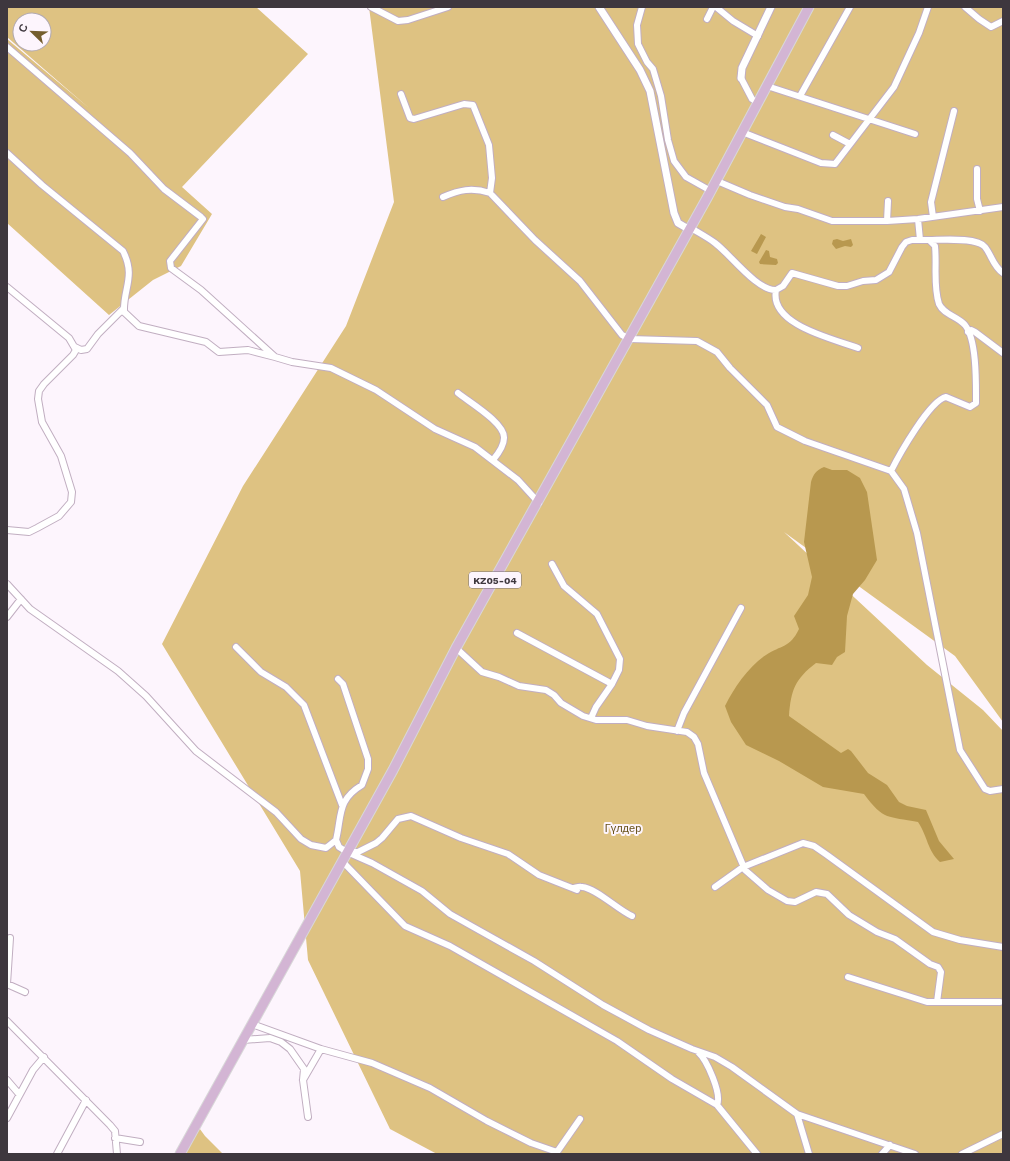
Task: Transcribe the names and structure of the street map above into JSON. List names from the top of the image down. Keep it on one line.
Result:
{"streets":{"main road":["KZ05-04"]},"parks":["Гүлдер"],"north":"top left"}
